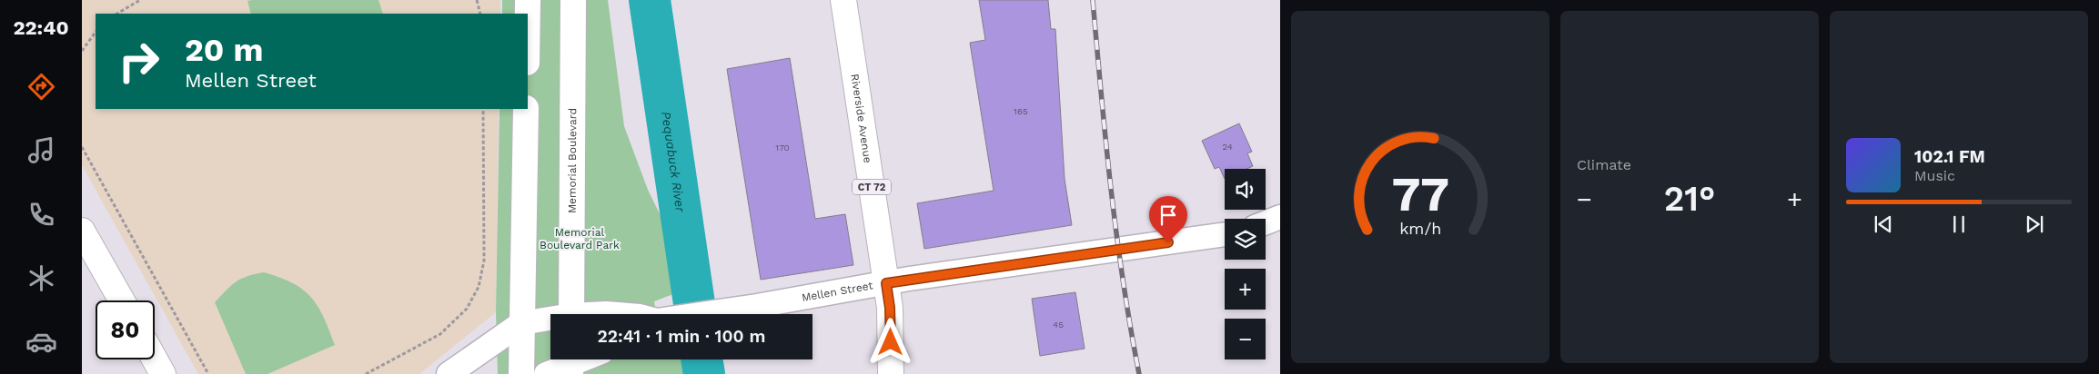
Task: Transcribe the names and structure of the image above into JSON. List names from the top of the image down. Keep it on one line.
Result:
{"streets":{"main road":["Riverside Avenue","Memorial Boulevard","CT 72"],"street":["Mellen Street"]},"crossings":[["Riverside Avenue","Mellen Street"]],"water":["Pequabuck River"],"parks":["Memorial Boulevard Park"],"house_numbers":["165","24","170","45"],"page":{"tabs":"22:40","tile":"Climate","turn":["20 m","Mellen Street"],"song":["102.1 FM","Music"],"map_buttons":["+","−"],"heat":["−","21°","+"],"limit":"80","trip":"22:41 · 1 min · 100 m","gauge":["77","km/h"]}}
